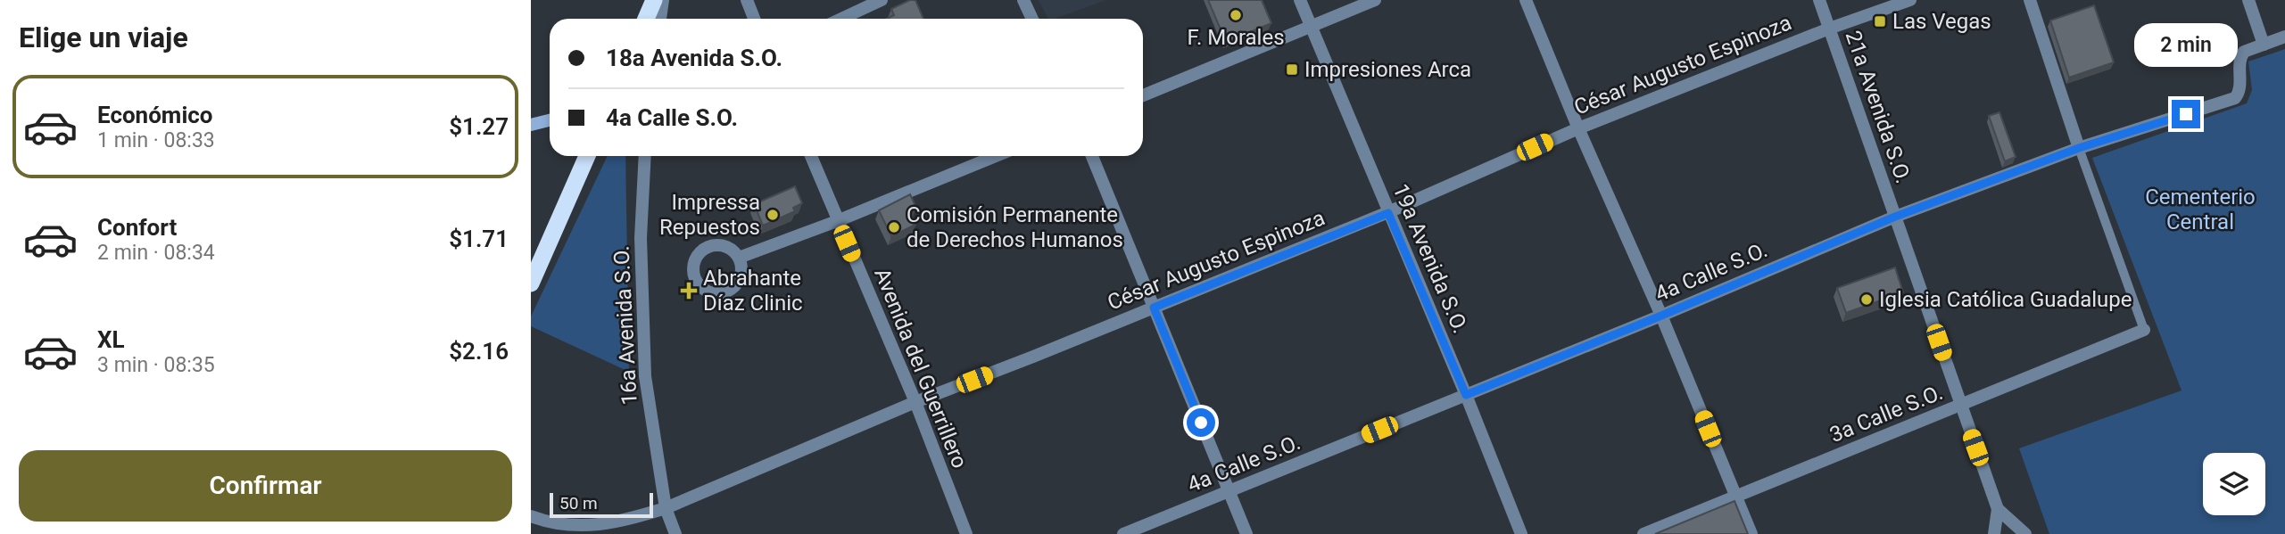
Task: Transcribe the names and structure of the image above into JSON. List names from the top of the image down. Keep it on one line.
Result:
{"streets":{"street":["César Augusto Espinoza","21a Avenida S.O.","19a Avenida S.O.","4a Calle S.O.","16a Avenida S.O.","Avenida del Guerrillero","3a Calle S.O."]},"crossings":[["César Augusto Espinoza","21a Avenida S.O."],["César Augusto Espinoza","19a Avenida S.O."],["César Augusto Espinoza","16a Avenida S.O."],["César Augusto Espinoza","Avenida del Guerrillero"],["21a Avenida S.O.","4a Calle S.O."],["21a Avenida S.O.","3a Calle S.O."],["19a Avenida S.O.","4a Calle S.O."]],"parks":["Cementerio Central"],"places":{"other":["F. Morales","Impressa Repuestos","Comisión Permanente de Derechos Humanos","Iglesia Católica Guadalupe"],"transit":["Las Vegas","Impresiones Arca"],"health":["Abrahante Díaz Clinic"]},"scale_bar":"50 m","page":{"heading":"Elige un viaje","banner":["18a Avenida S.O.","4a Calle S.O."],"bubble":"2 min","list":[{"name":"Económico","note":"1 min · 08:33","value":"$1.27"},{"name":"Confort","note":"2 min · 08:34","value":"$1.71"},{"name":"XL","note":"3 min · 08:35","value":"$2.16"}],"buttons":"Confirmar","scale":"50 m"}}
